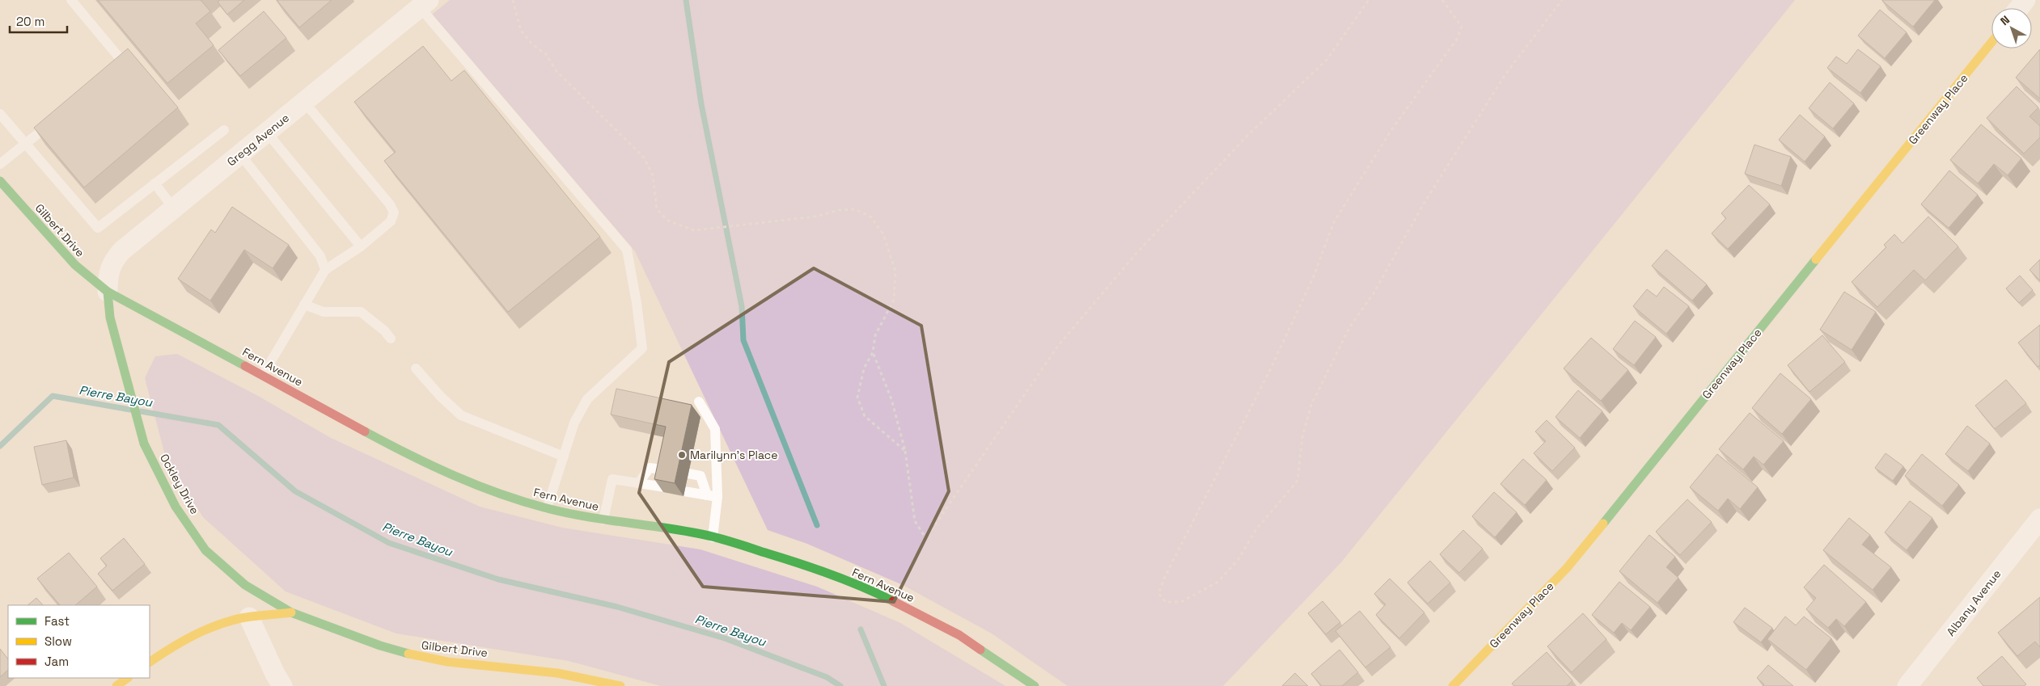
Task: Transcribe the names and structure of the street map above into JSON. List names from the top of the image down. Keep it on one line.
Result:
{"streets":{"street":["Greenway Place","Gregg Avenue","Gilbert Drive","Fern Avenue","Ockley Drive","Albany Avenue"]},"crossings":[["Gregg Avenue","Gilbert Drive"],["Gregg Avenue","Fern Avenue"],["Gregg Avenue","Ockley Drive"],["Gilbert Drive","Fern Avenue"],["Gilbert Drive","Ockley Drive"],["Fern Avenue","Ockley Drive"]],"water":["Pierre Bayou"],"places":["Marilynn's Place"],"legend":["Fast","Slow","Jam"],"scale_bar":"20 m","north":"top left"}
